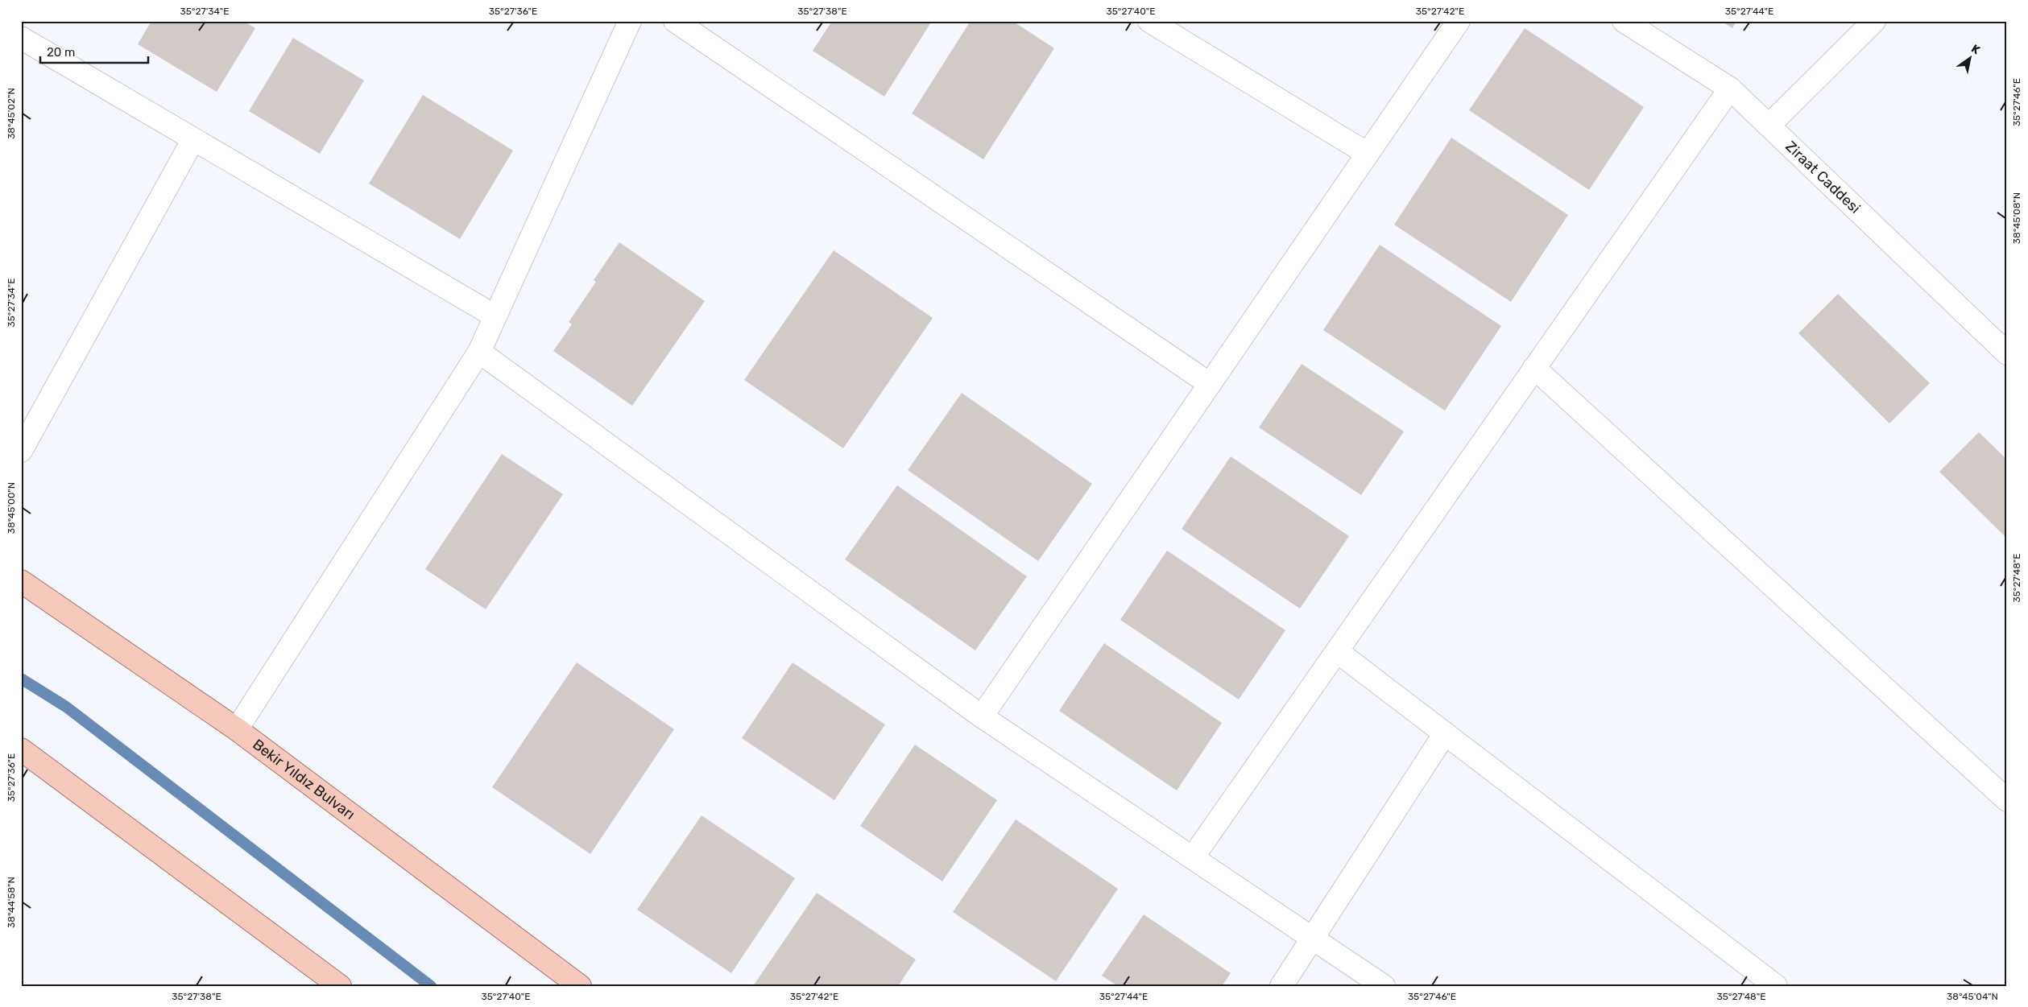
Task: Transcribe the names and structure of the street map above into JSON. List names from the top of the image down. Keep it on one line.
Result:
{"streets":{"main road":["Bekir Yıldız Bulvarı"],"street":["Ziraat Caddesi"]},"scale_bar":"20 m","north":"top right","coordinates":["35°27'34\"E","35°27'36\"E","35°27'38\"E","35°27'40\"E","35°27'42\"E","35°27'44\"E","35°27'46\"E","38°45'02\"N","38°45'08\"N","38°45'00\"N","35°27'48\"E","38°44'58\"N","38°45'04\"N"]}
